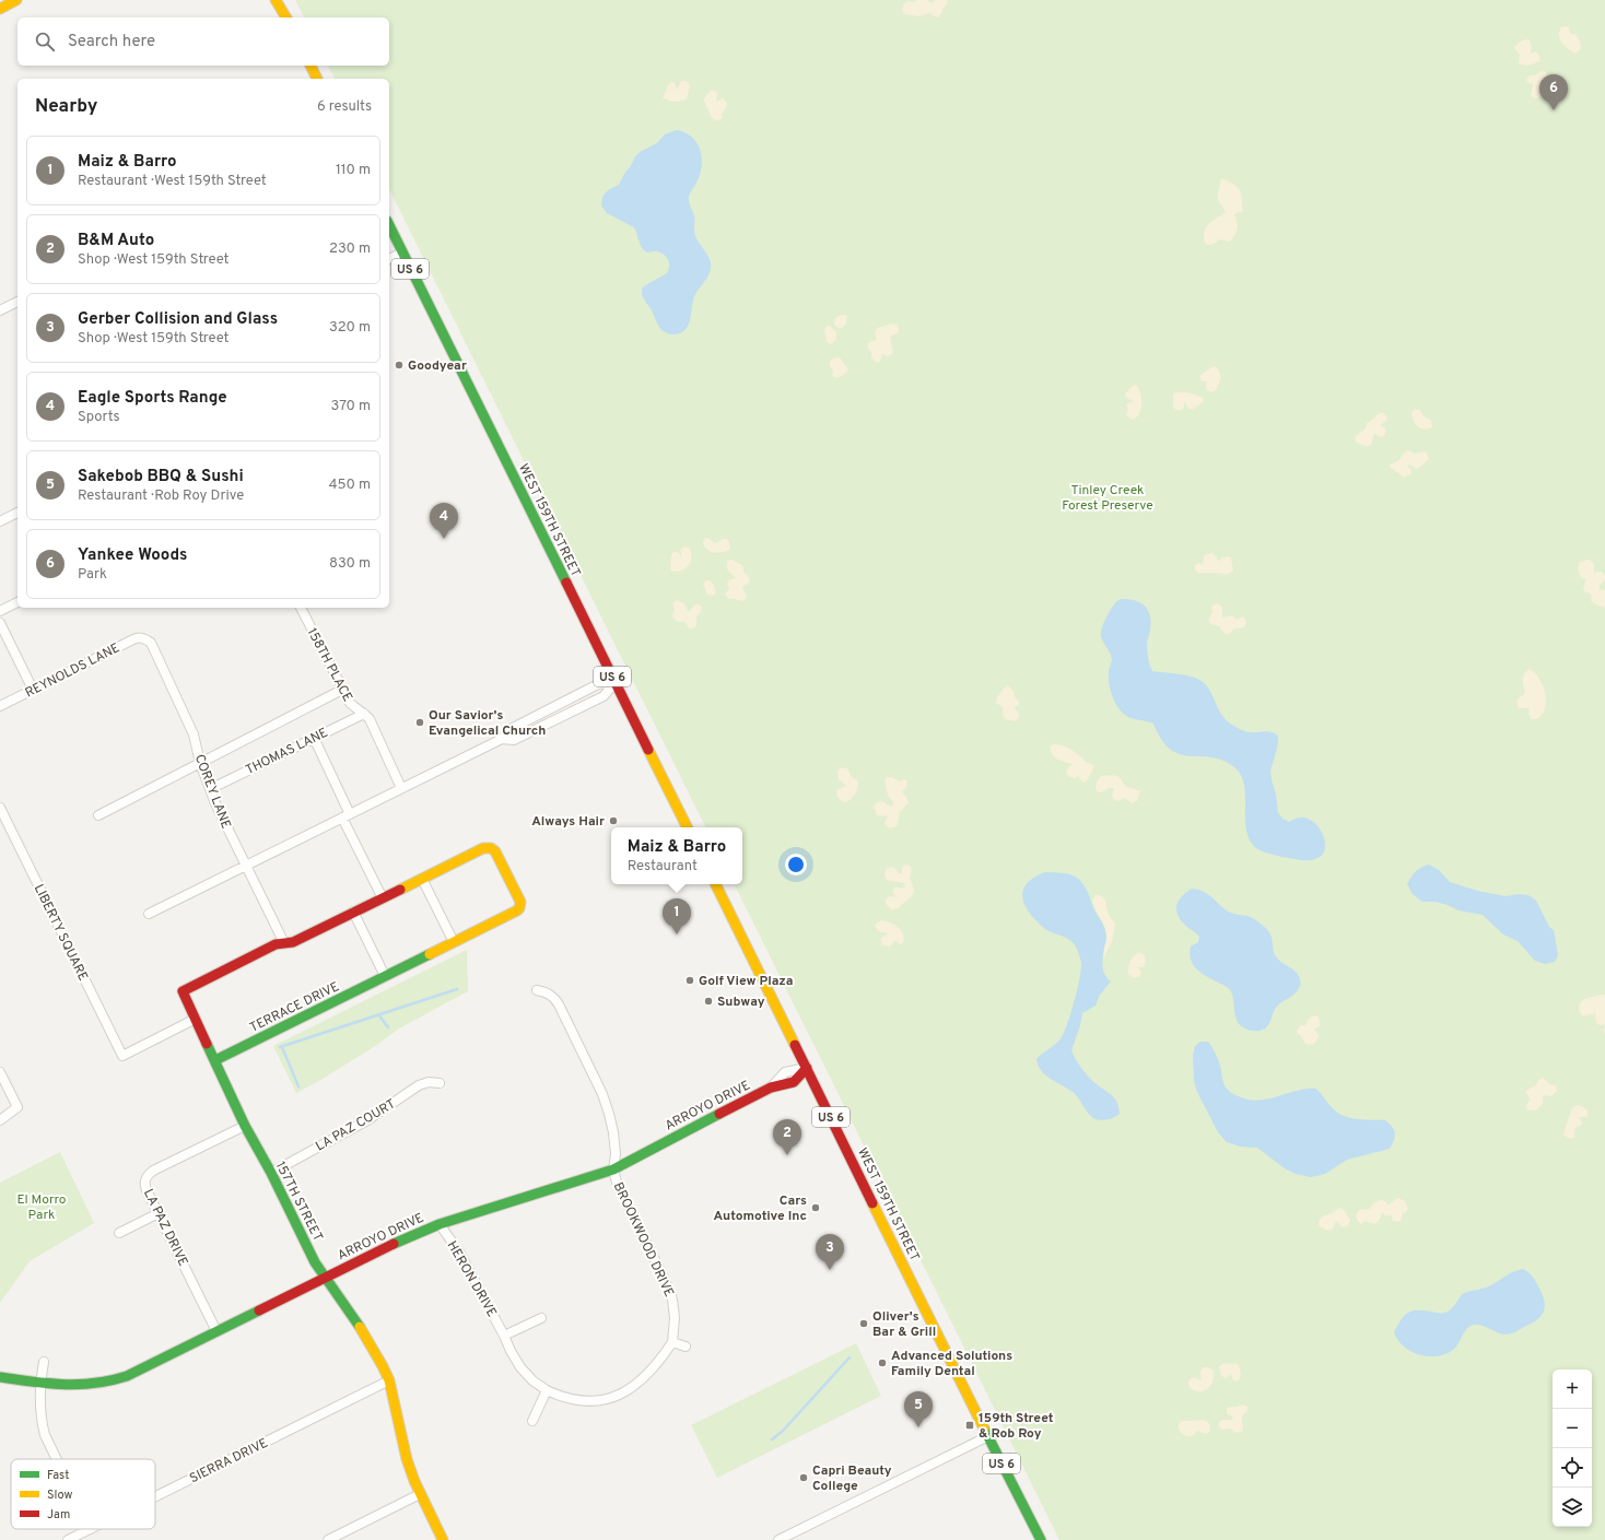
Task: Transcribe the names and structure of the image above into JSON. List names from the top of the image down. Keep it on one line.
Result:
{"streets":{"street":["US 6","WEST 159TH STREET","158TH PLACE","REYNOLDS LANE","THOMAS LANE","COREY LANE","LIBERTY SQUARE","TERRACE DRIVE","ARROYO DRIVE","LA PAZ COURT","157TH STREET","LA PAZ DRIVE","BROOKWOOD DRIVE","HERON DRIVE","SIERRA DRIVE"]},"crossings":[["WEST 159TH STREET","ARROYO DRIVE"],["158TH PLACE","THOMAS LANE"],["REYNOLDS LANE","COREY LANE"],["THOMAS LANE","COREY LANE"],["COREY LANE","TERRACE DRIVE"],["LIBERTY SQUARE","157TH STREET"],["TERRACE DRIVE","157TH STREET"],["ARROYO DRIVE","157TH STREET"],["ARROYO DRIVE","LA PAZ DRIVE"],["ARROYO DRIVE","BROOKWOOD DRIVE"],["ARROYO DRIVE","HERON DRIVE"],["LA PAZ COURT","157TH STREET"],["157TH STREET","LA PAZ DRIVE"],["157TH STREET","SIERRA DRIVE"],["BROOKWOOD DRIVE","HERON DRIVE"]],"parks":["Tinley Creek Forest Preserve","El Morro Park"],"places":{"other":["Goodyear","Our Savior's Evangelical Church","Always Hair","Golf View Plaza","Subway","Cars Automotive Inc","Oliver's Bar & Grill","Advanced Solutions Family Dental","Capri Beauty College"],"transit":["159th Street & Rob Roy"]},"legend":["Fast","Slow","Jam"],"page":{"search":"Search here","pins":["6","4","1","2","3","5"],"heading":["Nearby","6 results"],"list":[{"mark":"1","name":"Maiz & Barro","note":"Restaurant · West 159th Street","value":"110 m"},{"mark":"2","name":"B&M Auto","note":"Shop · West 159th Street","value":"230 m"},{"mark":"3","name":"Gerber Collision and Glass","note":"Shop · West 159th Street","value":"320 m"},{"mark":"4","name":"Eagle Sports Range","note":"Sports","value":"370 m"},{"mark":"5","name":"Sakebob BBQ & Sushi","note":"Restaurant · Rob Roy Drive","value":"450 m"},{"mark":"6","name":"Yankee Woods","note":"Park","value":"830 m"}],"popup":["Maiz & Barro","Restaurant"],"map_buttons":["+","−"]}}
